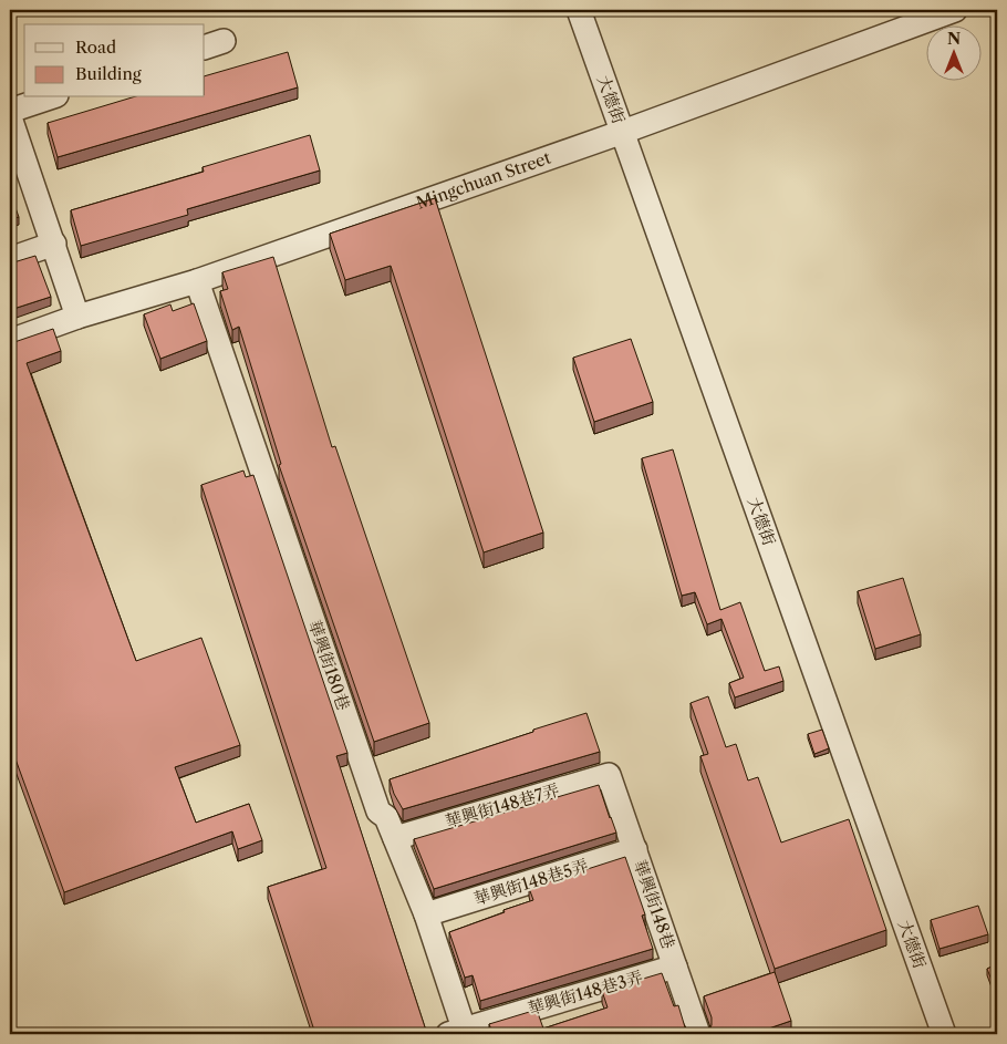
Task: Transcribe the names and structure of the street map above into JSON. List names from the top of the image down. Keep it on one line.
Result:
{"streets":{"street":["大德街","Mingchuan Street","華興街180巷","華興街148巷7弄","華興街148巷5弄","華興街148巷","華興街148巷3弄"]},"crossings":[["大德街","Mingchuan Street"],["Mingchuan Street","華興街180巷"],["華興街180巷","華興街148巷7弄"],["華興街180巷","華興街148巷5弄"],["華興街180巷","華興街148巷3弄"],["華興街148巷7弄","華興街148巷"],["華興街148巷5弄","華興街148巷"],["華興街148巷","華興街148巷3弄"]],"legend":["Road","Building"],"north":"top"}
